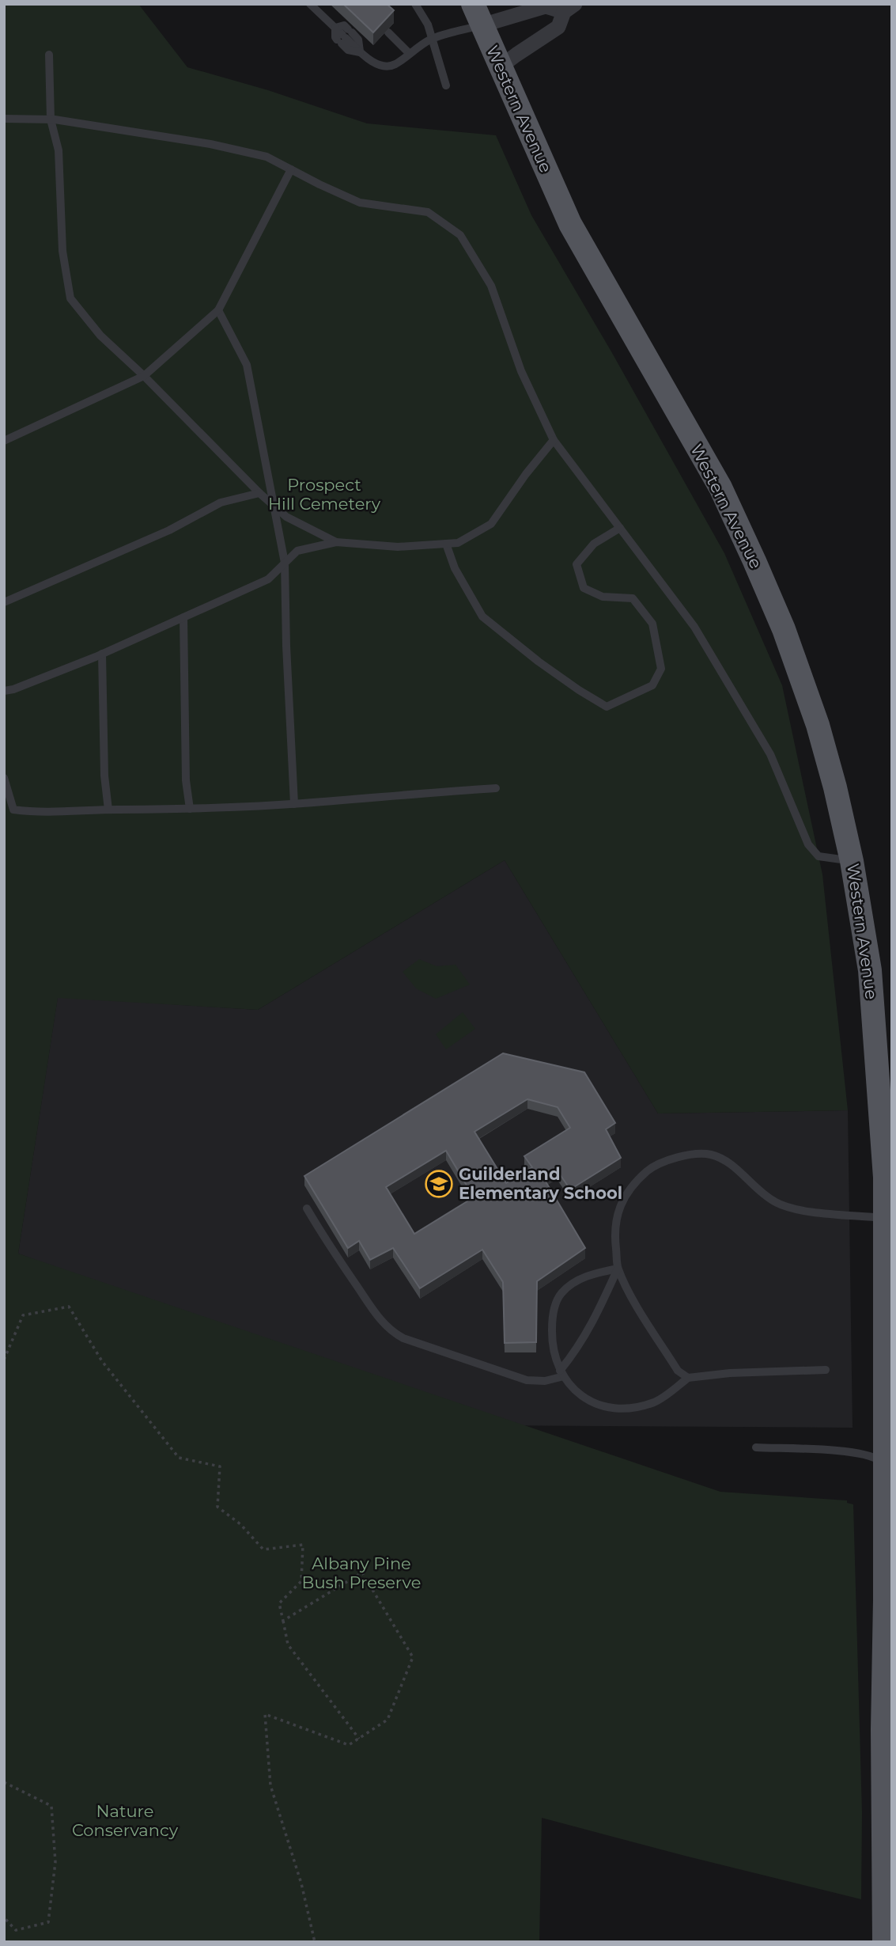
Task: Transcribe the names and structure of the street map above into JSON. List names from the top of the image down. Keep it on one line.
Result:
{"streets":{"main road":["Western Avenue"]},"parks":["Prospect Hill Cemetery","Albany Pine Bush Preserve","Nature Conservancy"],"places":{"school or university":["Guilderland Elementary School"]}}
